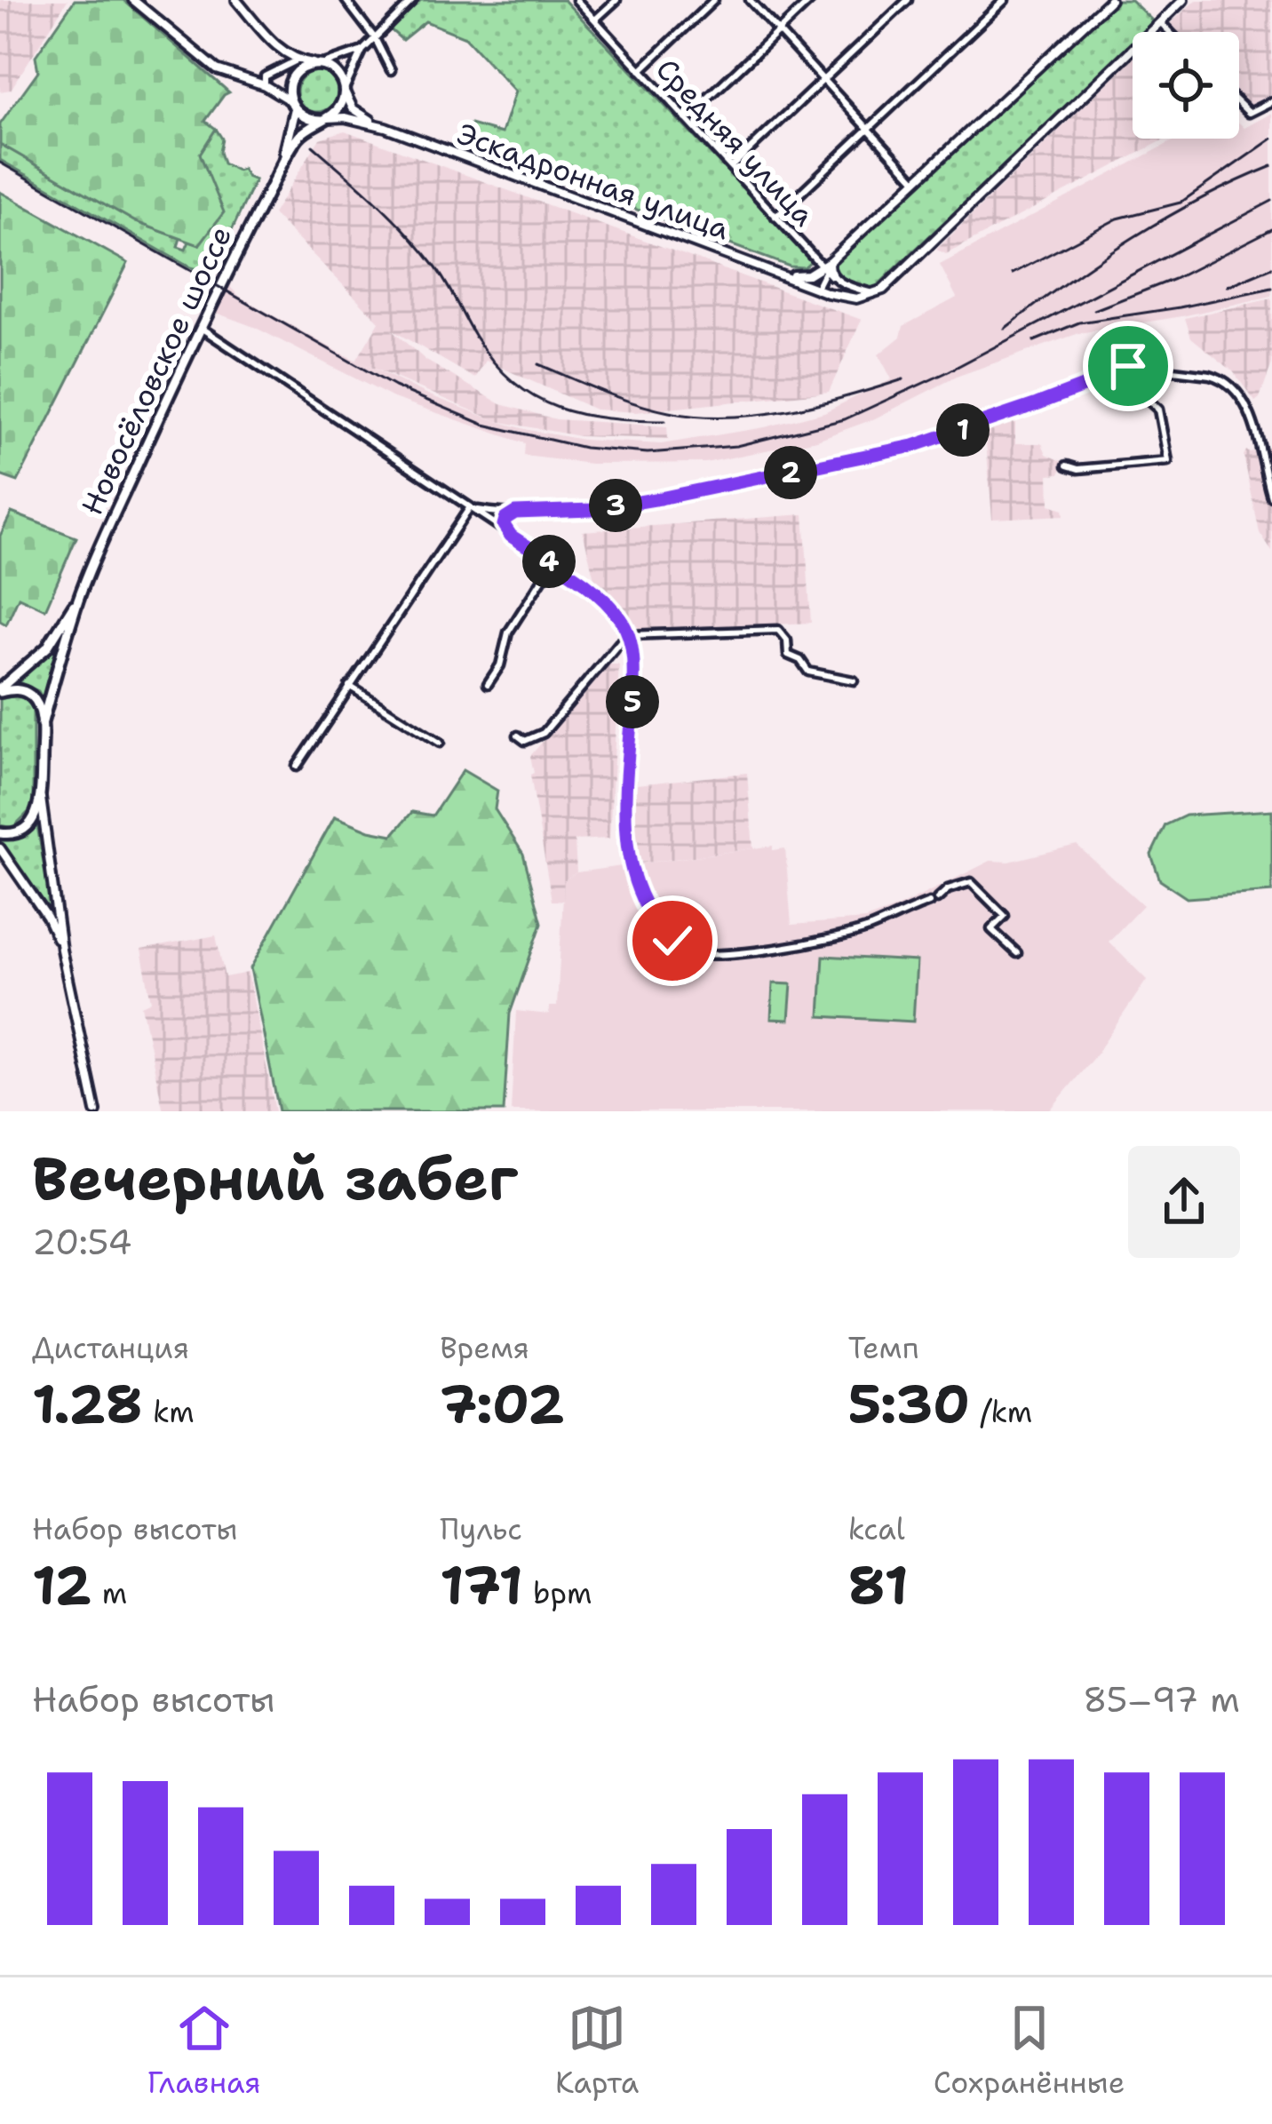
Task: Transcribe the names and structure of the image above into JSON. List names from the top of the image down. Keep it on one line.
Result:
{"streets":{"main road":["Эскадронная улица","Новосёловское шоссе"],"street":["Средняя улица"]},"page":{"pins":["1","2","3","4","5"],"heading":["Вечерний забег","20:54"],"stats":[["Дистанция","1.28 km"],["Время","7:02"],["Темп","5:30 /km"],["Набор высоты","12 m"],["Пульс","171 bpm"],["kcal","81"]],"chart":["Набор высоты","85–97 m"],"tabs":["Главная","Карта","Сохранённые"]}}
